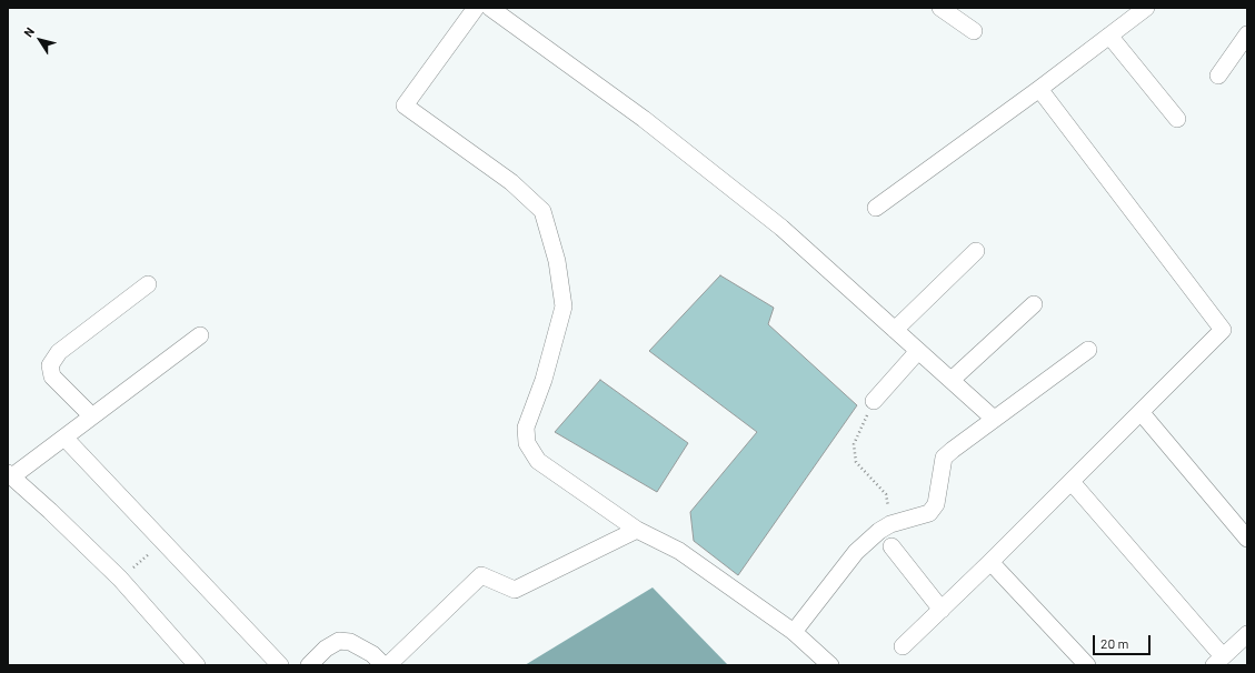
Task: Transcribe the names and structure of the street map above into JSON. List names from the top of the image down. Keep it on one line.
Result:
{"scale_bar":"20 m","north":"top left"}
